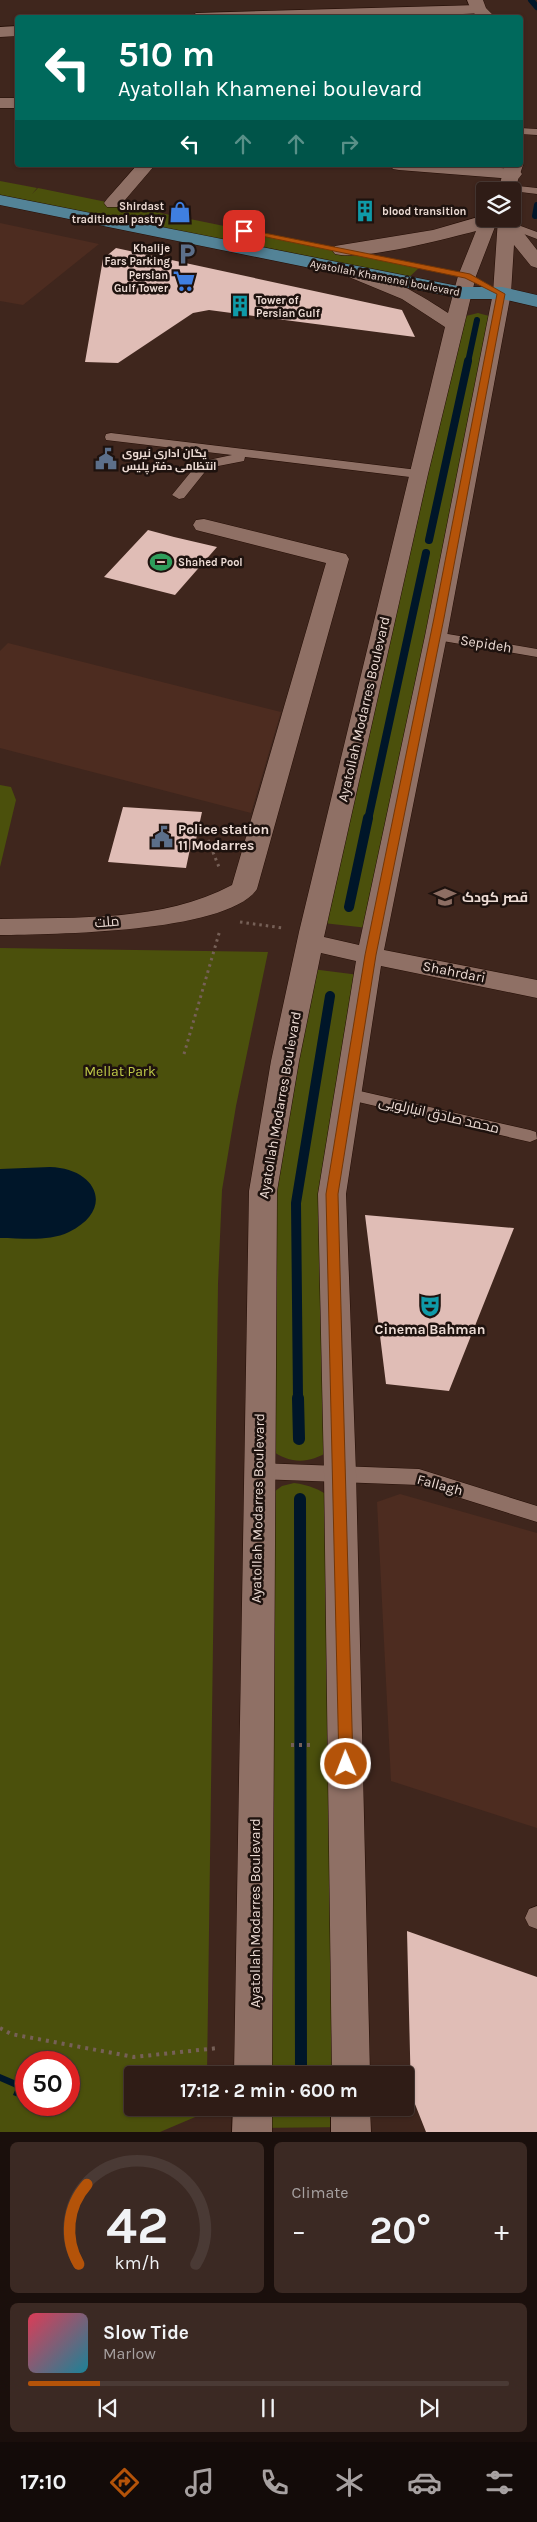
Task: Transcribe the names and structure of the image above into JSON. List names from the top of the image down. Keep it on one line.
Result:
{"streets":{"main road":["Ayatollah Khamenei boulevard","Ayatollah Modarres Boulevard","ملت","Shahrdari"],"lane":["Sepideh","محمد صادق انبارلویی","Fallagh"]},"crossings":[["Ayatollah Khamenei boulevard","Ayatollah Modarres Boulevard"],["Ayatollah Modarres Boulevard","Shahrdari"],["Ayatollah Modarres Boulevard","Fallagh"]],"parks":["Mellat Park"],"places":{"building":["blood transition","Tower of Persian Gulf"],"shop":["Shirdast traditional pastry"],"parking":["Khalije Fars Parking"],"supermarket":["Persian Gulf Tower"],"public building":["یگان اداری نیروی انتظامی دفتر پلیس","Police station 11 Modarres"],"sports":["Shahed Pool"],"school or university":["قصر کودک"],"theatre":["Cinema Bahman"]},"page":{"turn":["510 m","Ayatollah Khamenei boulevard"],"limit":"50","trip":"17:12 · 2 min · 600 m","tile":"Climate","heat":["−","20°","+"],"song":["Slow Tide","Marlow"],"tabs":"17:10","gauge":["42","km/h"]}}
